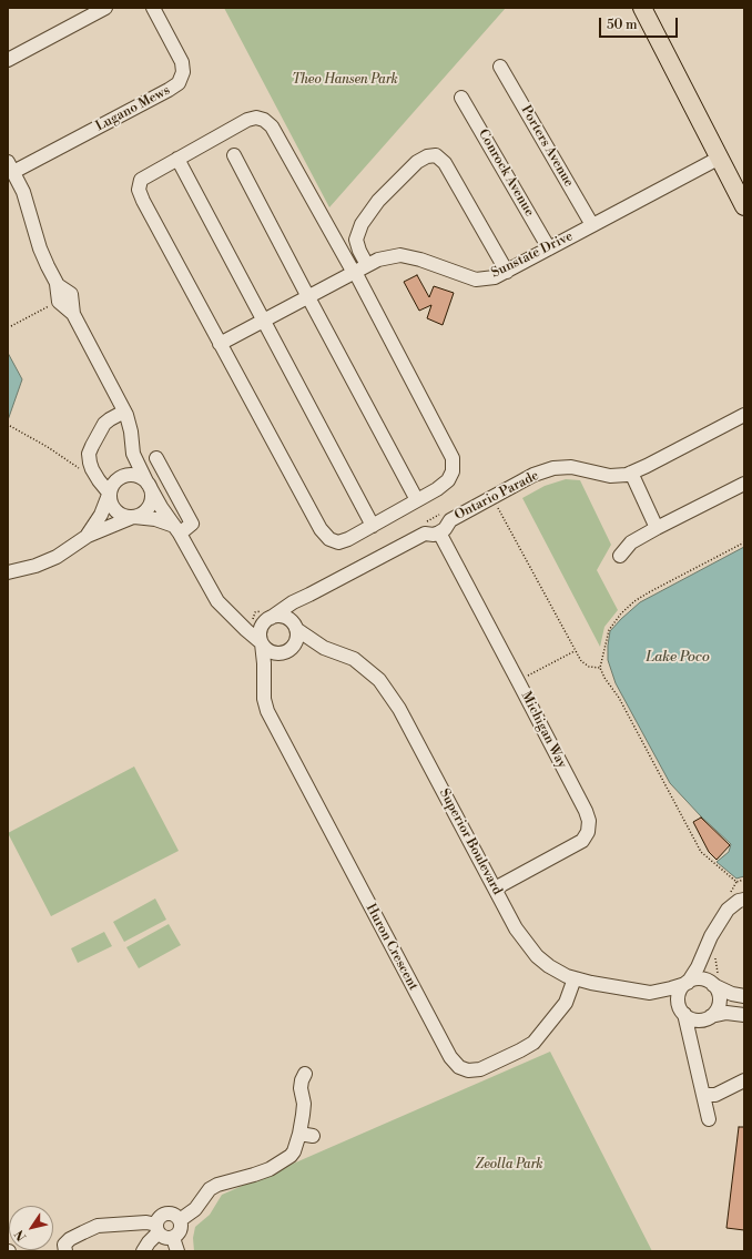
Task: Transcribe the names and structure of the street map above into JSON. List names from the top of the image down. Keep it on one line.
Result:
{"streets":{"street":["Lugano Mews","Porters Avenue","Conrock Avenue","Sunstate Drive","Ontario Parade","Michigan Way","Superior Boulevard","Huron Crescent"]},"crossings":[["Porters Avenue","Sunstate Drive"],["Conrock Avenue","Sunstate Drive"],["Ontario Parade","Michigan Way"],["Michigan Way","Superior Boulevard"],["Superior Boulevard","Huron Crescent"]],"water":["Lake Poco"],"parks":["Theo Hansen Park","Zeolla Park"],"scale_bar":"50 m","north":"bottom left"}
